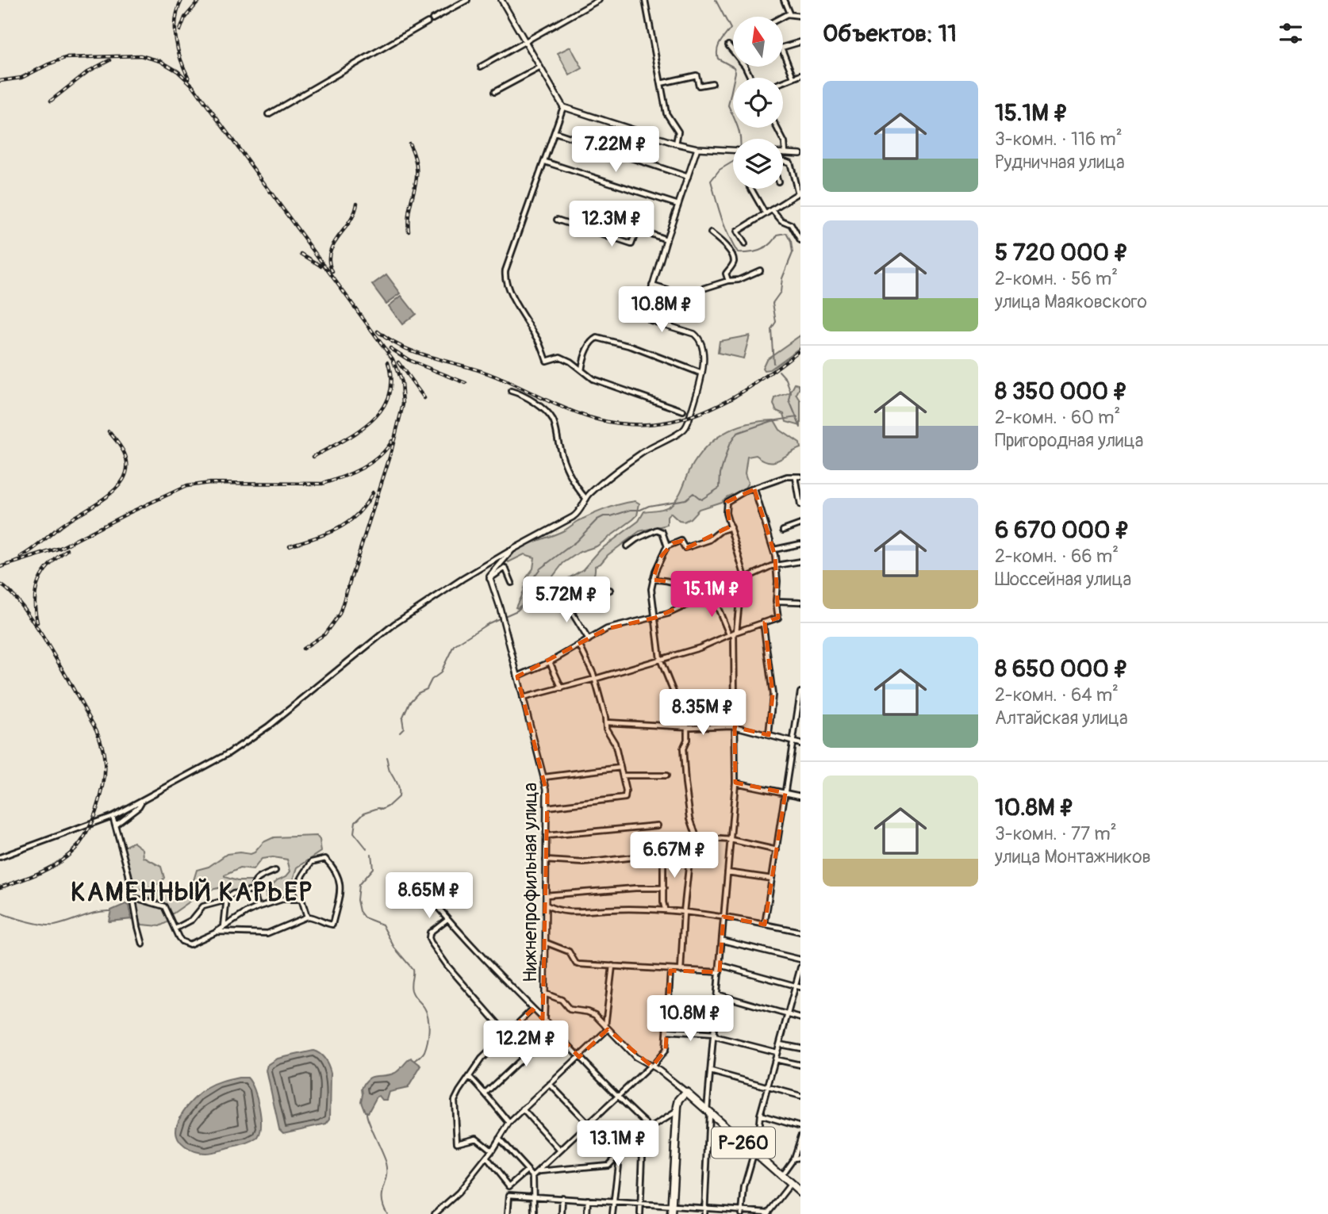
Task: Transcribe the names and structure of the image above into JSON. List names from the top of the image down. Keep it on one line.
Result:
{"streets":{"highway":["Р-260"],"street":["Нижнепрофильная улица"]},"crossings":[["Нижнепрофильная улица","Р-260"]],"districts":["КАМЕННЫЙ КАРЬЕР"],"north":"top","page":{"heading":"Объектов: 11","list":[{"name":"15.1M ₽","note":"3-комн. · 116 m² · Рудничная улица"},{"name":"5 720 000 ₽","note":"2-комн. · 56 m² · улица Маяковского"},{"name":"8 350 000 ₽","note":"2-комн. · 60 m² · Пригородная улица"},{"name":"6 670 000 ₽","note":"2-комн. · 66 m² · Шоссейная улица"},{"name":"8 650 000 ₽","note":"2-комн. · 64 m² · Алтайская улица"},{"name":"10.8M ₽","note":"3-комн. · 77 m² · улица Монтажников"}],"price":["7.22M ₽","12.3M ₽","10.8M ₽","15.1M ₽","5.72M ₽","8.35M ₽","6.67M ₽","8.65M ₽","10.8M ₽","12.2M ₽","13.1M ₽"]}}
